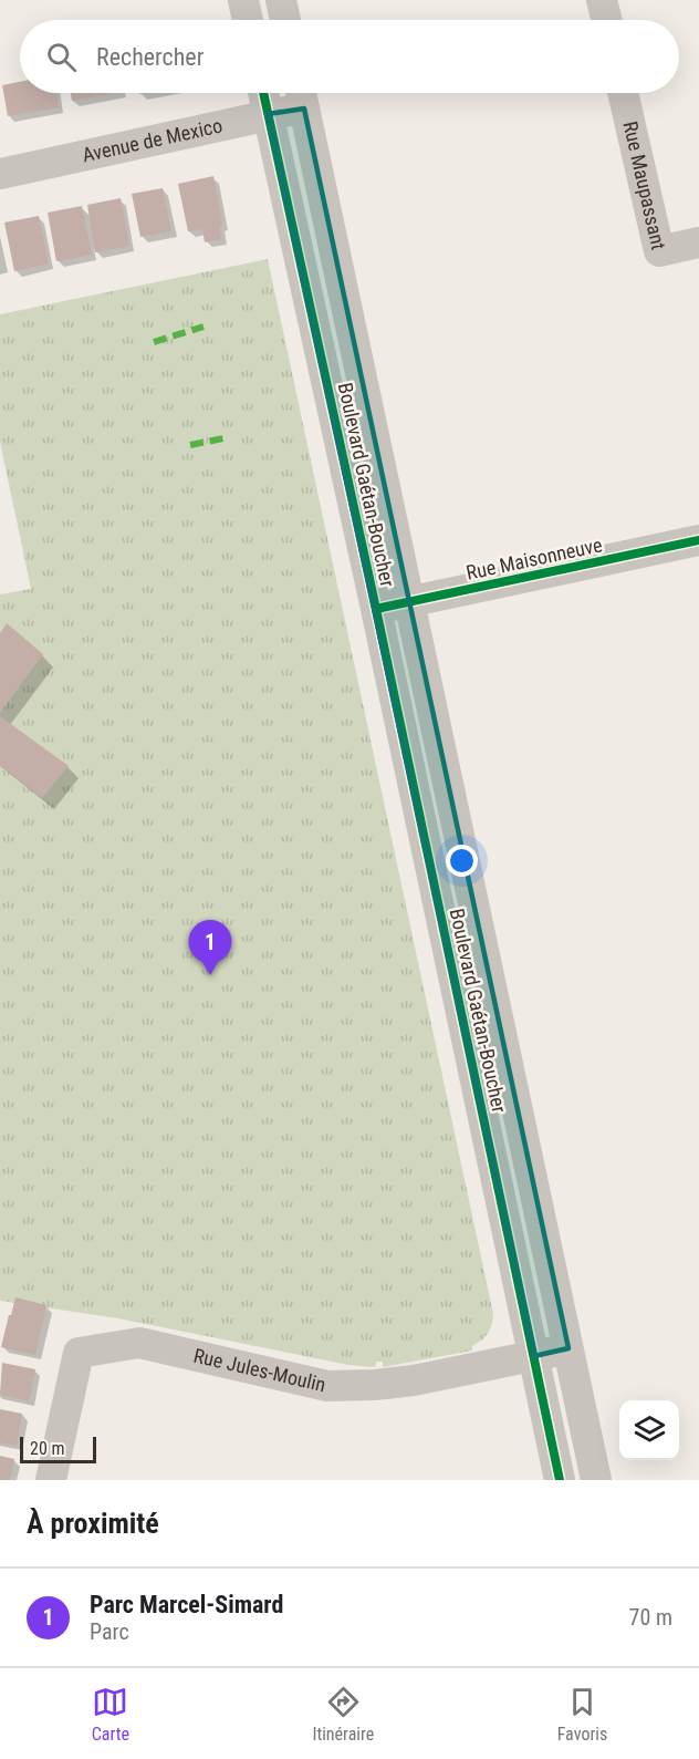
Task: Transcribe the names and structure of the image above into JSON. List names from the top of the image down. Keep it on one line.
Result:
{"streets":{"street":["Avenue de Mexico","Rue Maupassant","Boulevard Gaétan-Boucher","Rue Maisonneuve","Rue Jules-Moulin"]},"crossings":[["Avenue de Mexico","Boulevard Gaétan-Boucher"],["Boulevard Gaétan-Boucher","Rue Maisonneuve"],["Boulevard Gaétan-Boucher","Rue Jules-Moulin"]],"scale_bar":"20 m","page":{"search":"Rechercher","pins":"1","scale":"20 m","heading":"À proximité","list":[{"mark":"1","name":"Parc Marcel-Simard","note":"Parc","value":"70 m"}],"nav":["Carte","Itinéraire","Favoris"]}}
